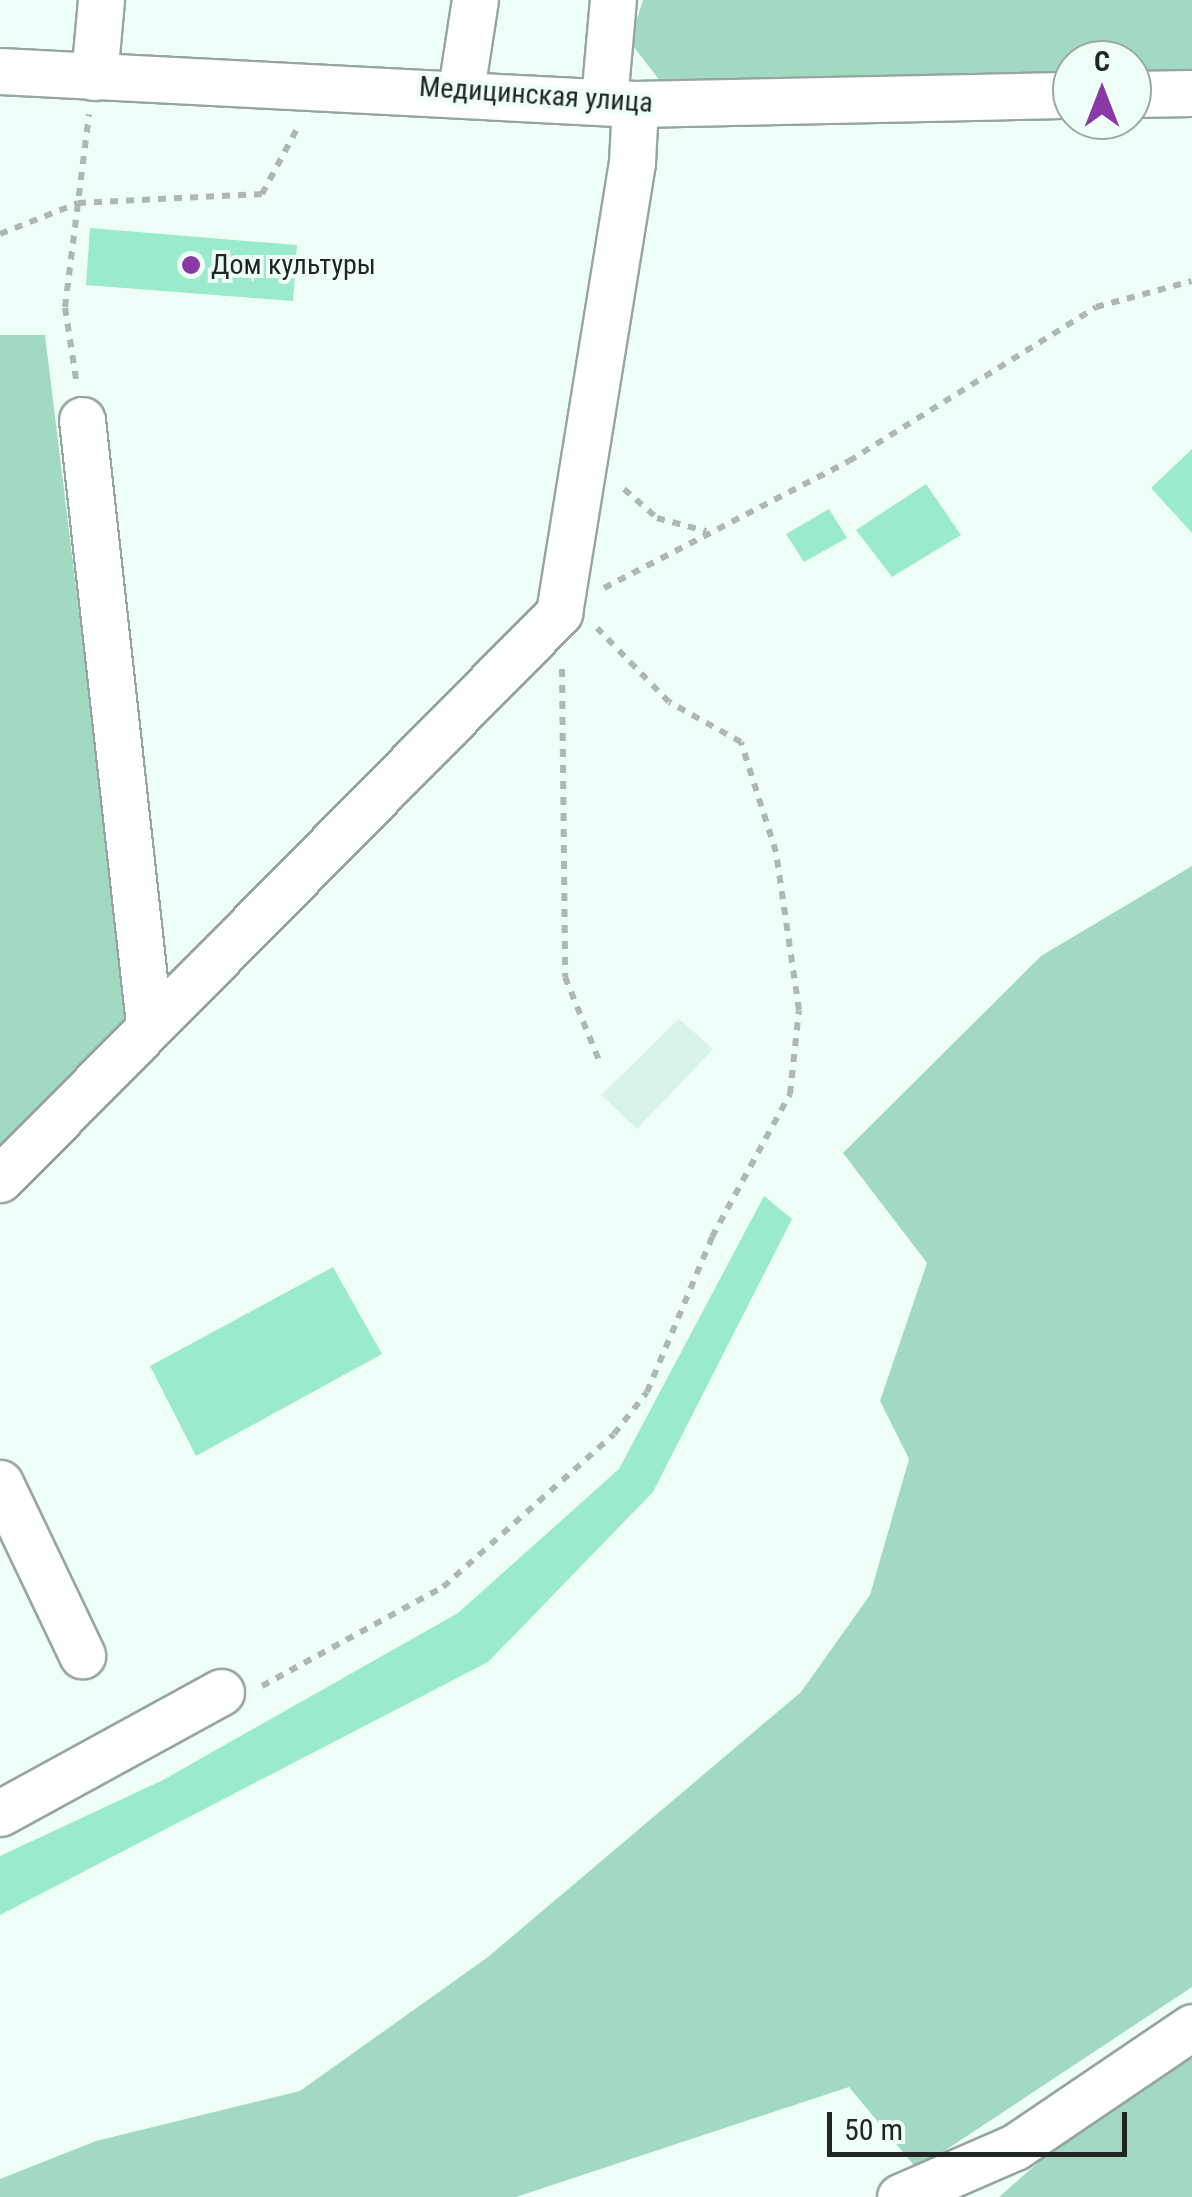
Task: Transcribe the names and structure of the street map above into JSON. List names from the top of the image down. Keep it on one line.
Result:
{"streets":{"street":["Медицинская улица"]},"places":["Дом культуры"],"scale_bar":"50 m","north":"top"}
